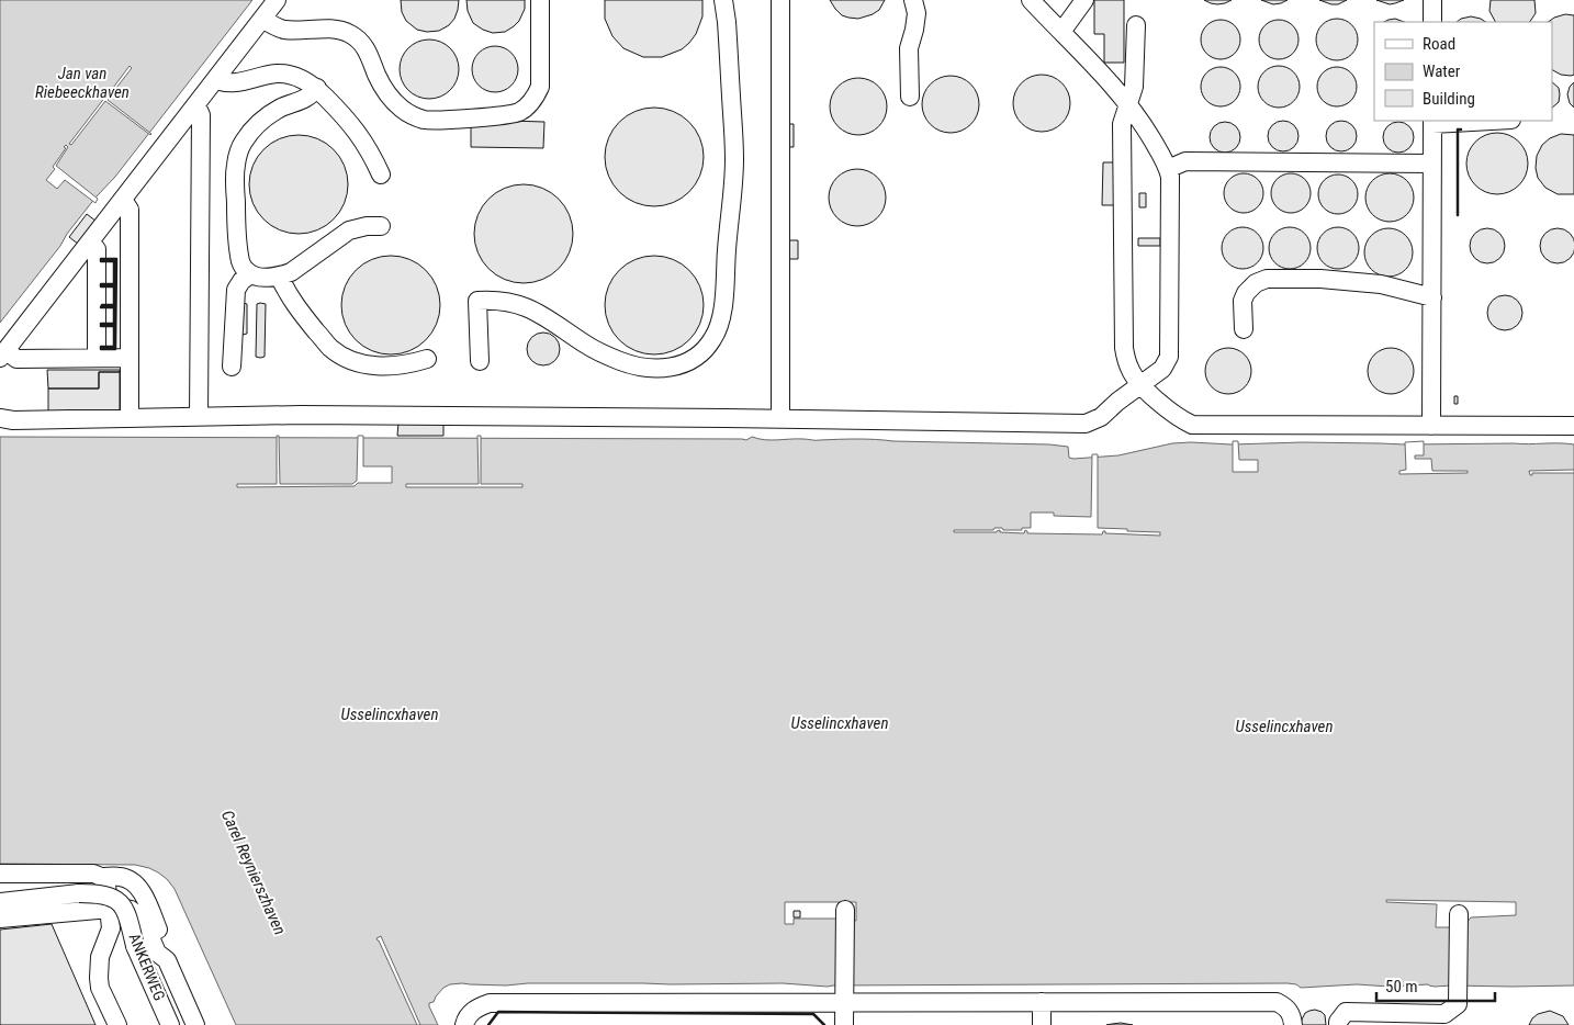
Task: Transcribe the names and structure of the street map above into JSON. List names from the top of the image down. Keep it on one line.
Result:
{"streets":{"lane":["ANKERWEG"]},"water":["Jan van Riebeeckhaven","Usselincxhaven","Carel Reynierszhaven"],"legend":["Road","Water","Building"],"scale_bar":"50 m"}
